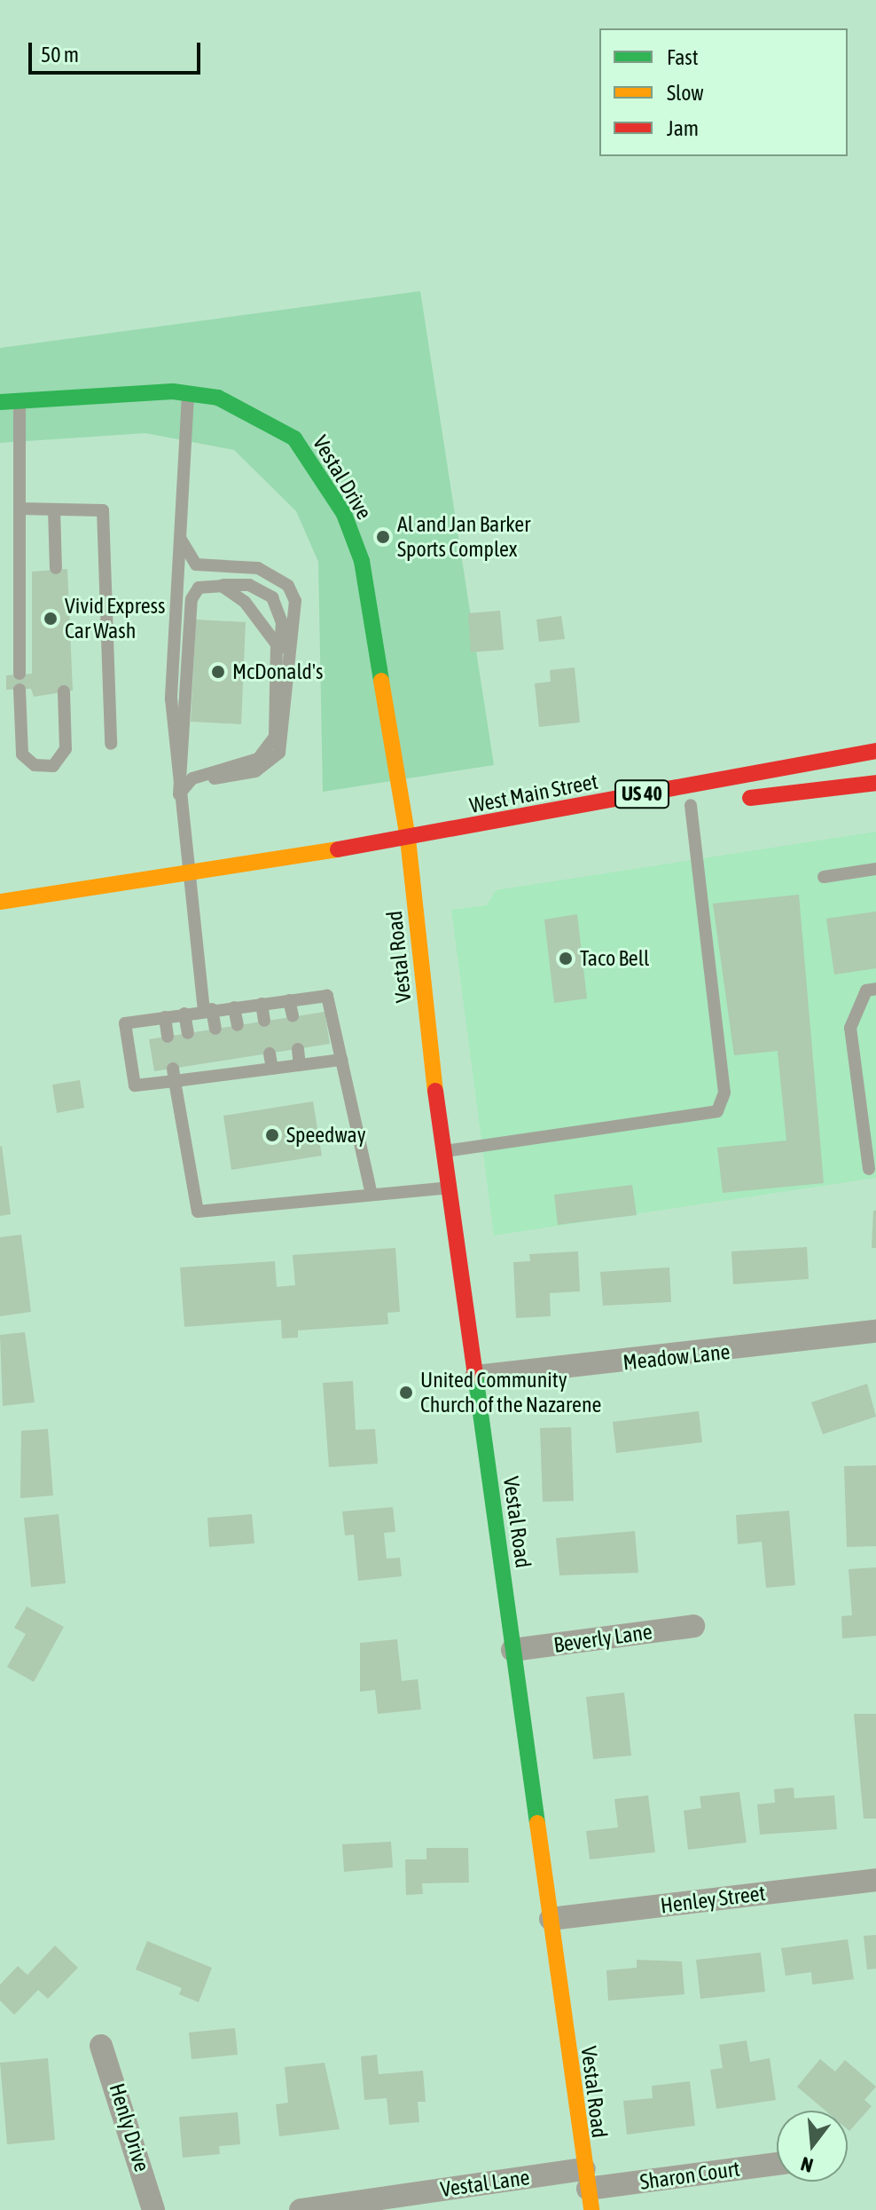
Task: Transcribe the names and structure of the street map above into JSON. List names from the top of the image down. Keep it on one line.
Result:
{"streets":{"street":["Vestal Drive","West Main Street","US 40","Vestal Road","Meadow Lane","Beverly Lane","Henley Street","Henly Drive","Sharon Court","Vestal Lane"]},"crossings":[["Vestal Drive","West Main Street"],["Vestal Drive","Vestal Road"],["West Main Street","Vestal Road"],["Vestal Road","Meadow Lane"],["Vestal Road","Beverly Lane"],["Vestal Road","Henley Street"],["Vestal Road","Sharon Court"],["Vestal Road","Vestal Lane"],["Sharon Court","Vestal Lane"]],"places":["Al and Jan Barker Sports Complex","Vivid Express Car Wash","McDonald's","Taco Bell","Speedway","United Community Church of the Nazarene"],"legend":["Fast","Slow","Jam"],"scale_bar":"50 m","north":"bottom"}
